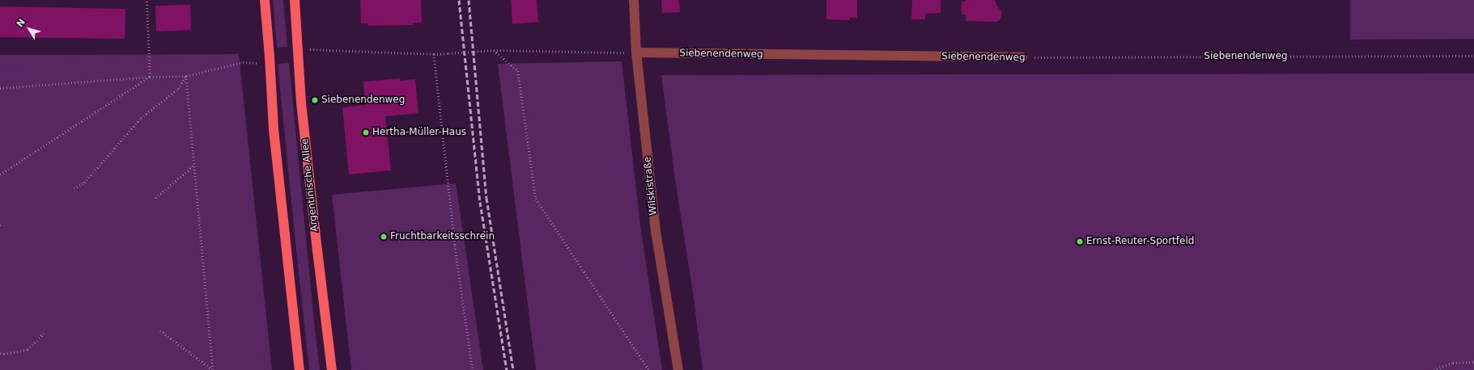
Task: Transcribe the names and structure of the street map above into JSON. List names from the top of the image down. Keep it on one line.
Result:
{"streets":{"main road":["Argentinische Allee"],"street":["Siebenendenweg","Wilskistraße"]},"crossings":[["Siebenendenweg","Wilskistraße"]],"places":["Siebenendenweg","Hertha-Müller-Haus","Fruchtbarkeitsschrein","Ernst-Reuter-Sportfeld"],"north":"top left"}
